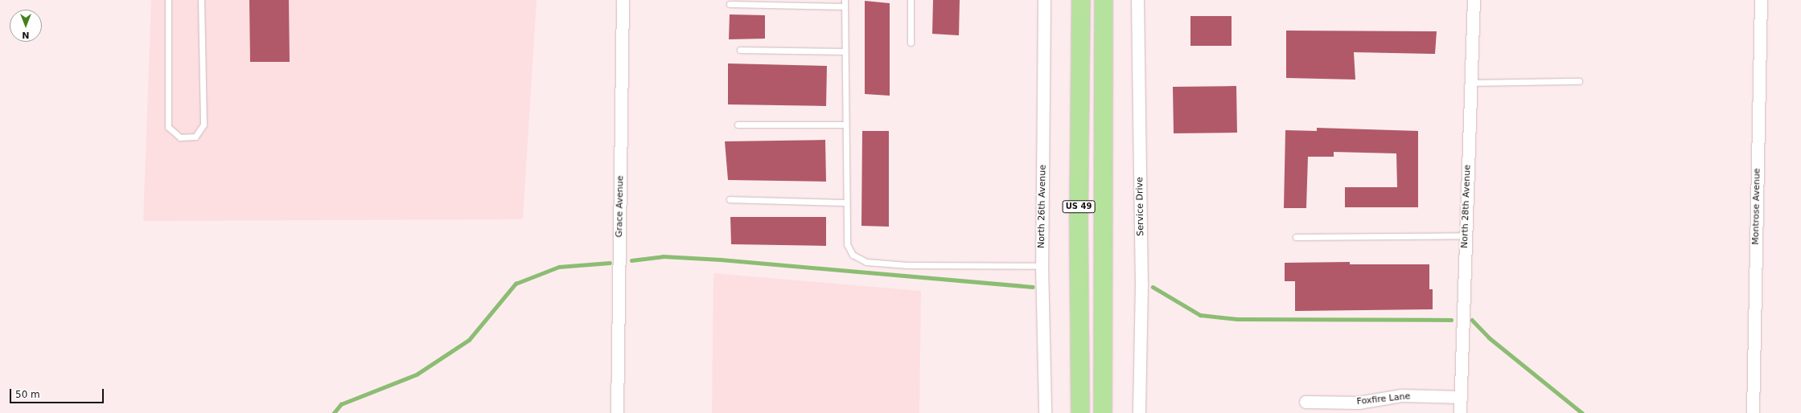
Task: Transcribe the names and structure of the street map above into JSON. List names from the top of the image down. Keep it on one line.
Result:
{"streets":{"main road":["US 49"],"street":["Grace Avenue","North 26th Avenue","Service Drive","North 28th Avenue","Montrose Avenue","Foxfire Lane"]},"crossings":[["North 28th Avenue","Foxfire Lane"]],"scale_bar":"50 m","north":"bottom"}
